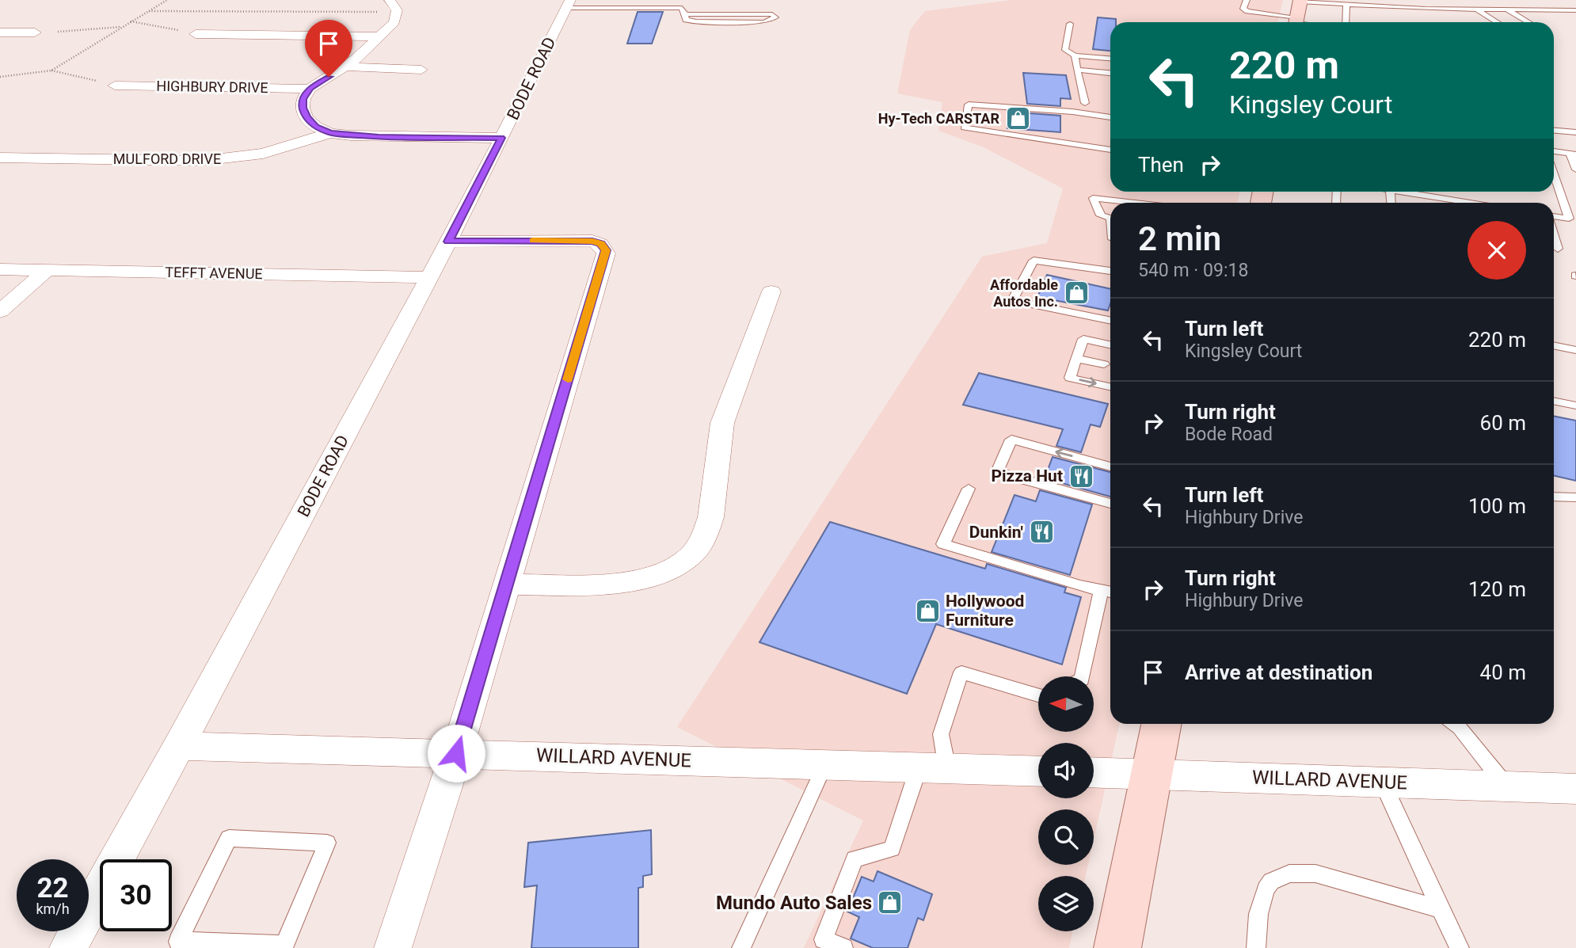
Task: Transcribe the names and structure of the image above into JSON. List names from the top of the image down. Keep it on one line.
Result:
{"streets":{"street":["BODE ROAD","HIGHBURY DRIVE","MULFORD DRIVE","TEFFT AVENUE","WILLARD AVENUE"]},"crossings":[["BODE ROAD","TEFFT AVENUE"],["BODE ROAD","WILLARD AVENUE"]],"places":{"shop":["Hy-Tech CARSTAR","Affordable Autos Inc.","Hollywood Furniture","Mundo Auto Sales"],"restaurant":["Pizza Hut","Dunkin'"]},"north":"left","page":{"turn":["220 m","Kingsley Court"],"then":"Then","heading":["2 min","540 m · 09:18"],"list":[{"name":"Turn left","note":"Kingsley Court","value":"220 m"},{"name":"Turn right","note":"Bode Road","value":"60 m"},{"name":"Turn left","note":"Highbury Drive","value":"100 m"},{"name":"Turn right","note":"Highbury Drive","value":"120 m"},{"name":"Arrive at destination","value":"40 m"}],"speed":"22 km/h","limit":"30"}}
